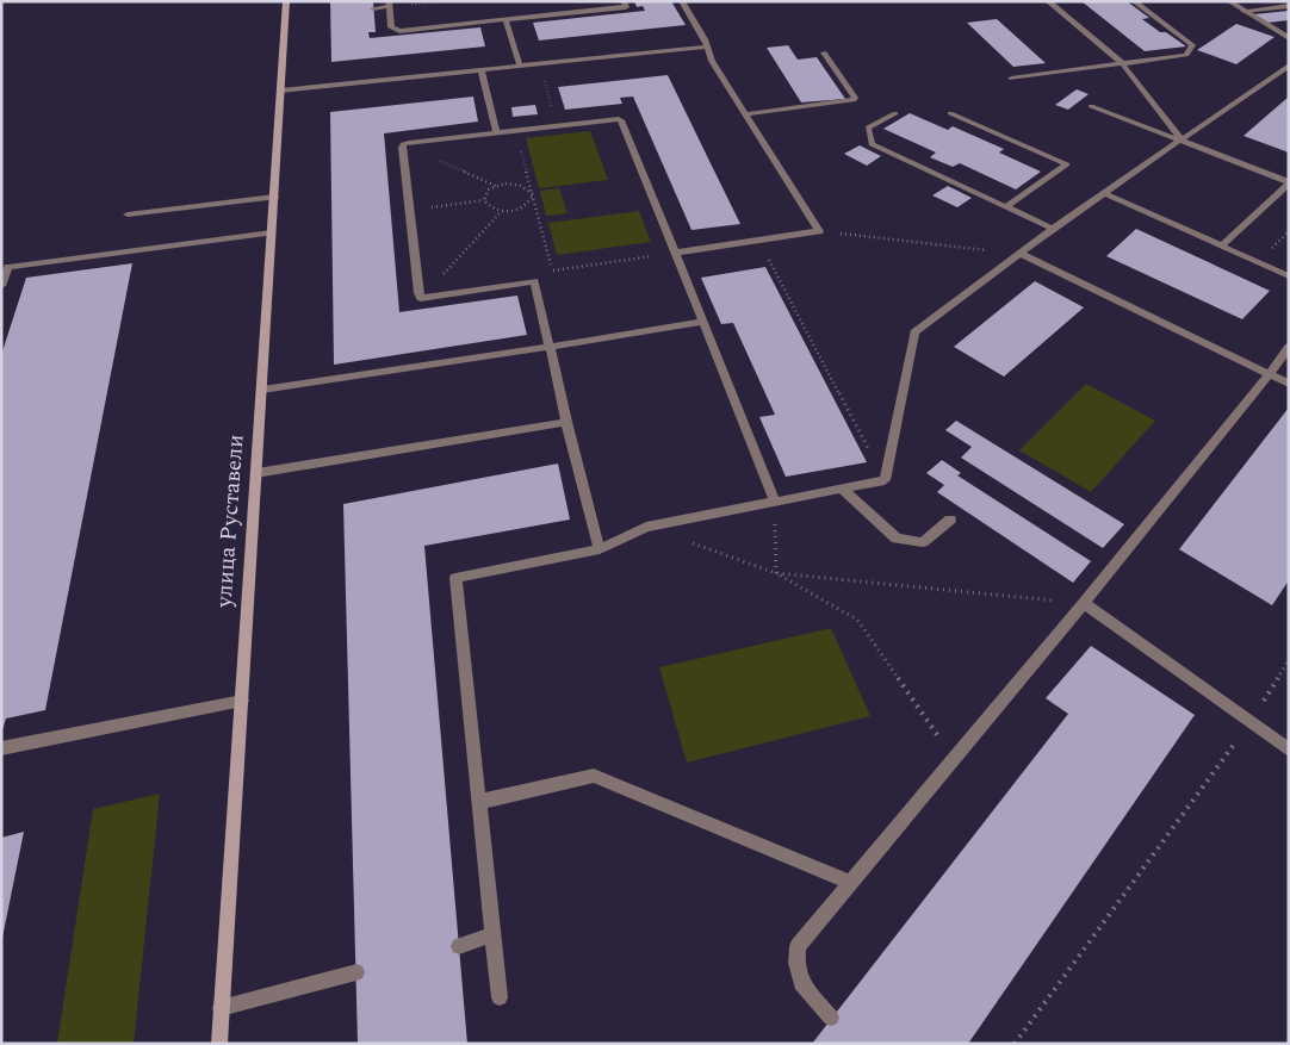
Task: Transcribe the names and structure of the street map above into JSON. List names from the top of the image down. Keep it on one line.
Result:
{"streets":{"main road":["улица Руставели"]}}
